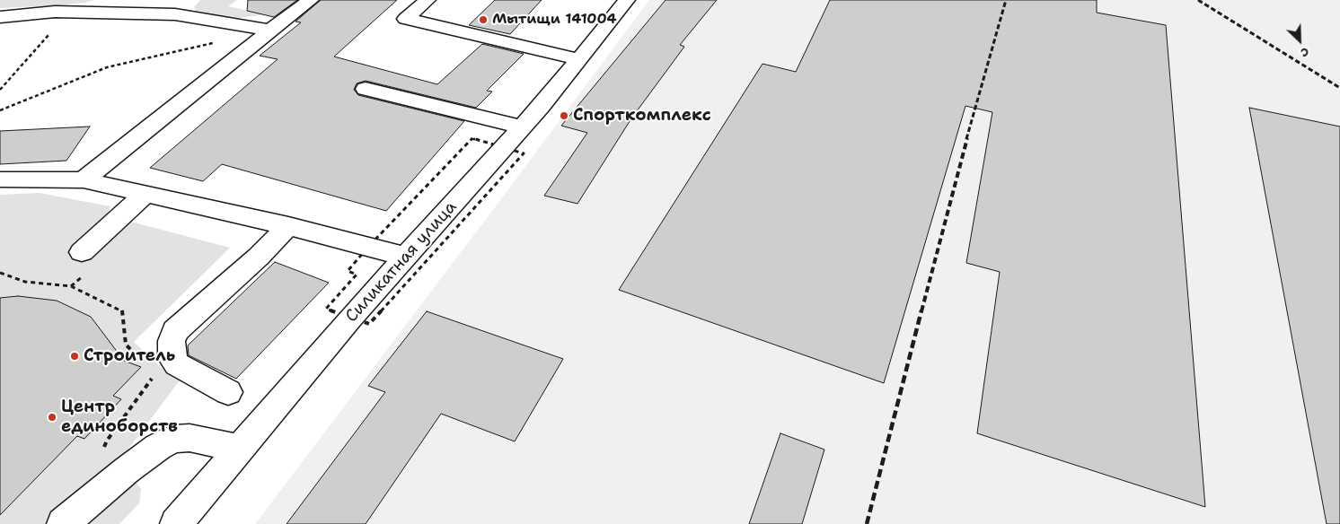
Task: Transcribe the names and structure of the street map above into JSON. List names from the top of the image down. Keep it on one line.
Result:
{"streets":{"street":["Силикатная улица"]},"places":["Мытищи 141004","Спорткомплекс","Строитель","Центр единоборств"],"north":"bottom right"}
